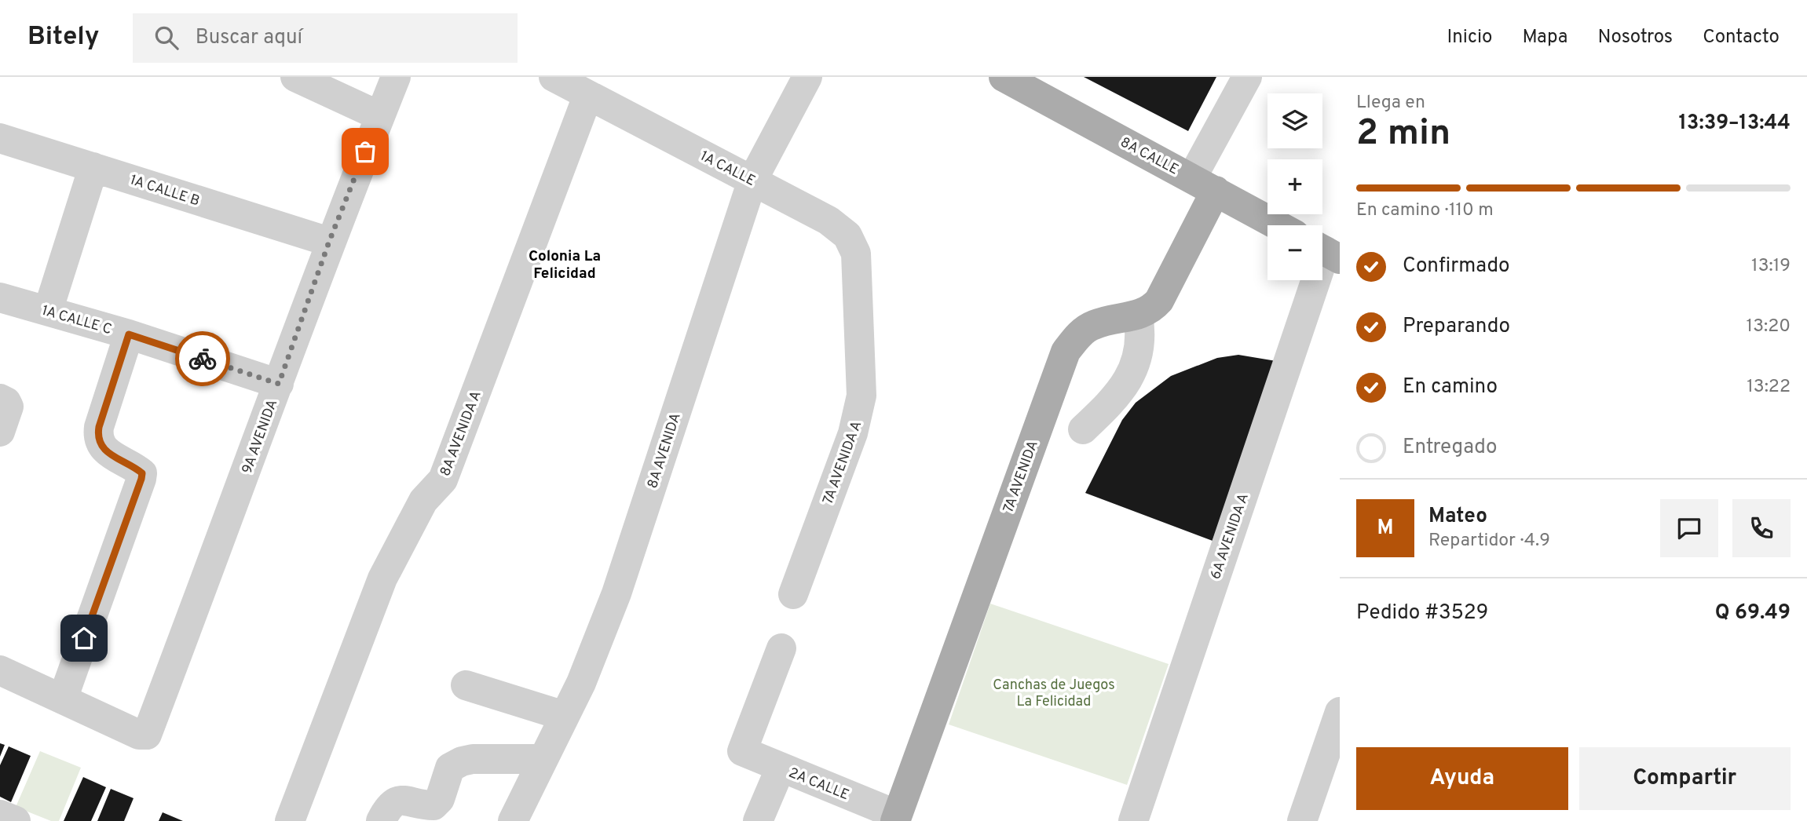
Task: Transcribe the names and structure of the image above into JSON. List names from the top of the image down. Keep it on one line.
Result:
{"streets":{"main road":["8A CALLE","7A AVENIDA"],"street":["1A CALLE","1A CALLE B","1A CALLE C","8A AVENIDA A","9A AVENIDA","8A AVENIDA","7A AVENIDA A","6A AVENIDA A","2A CALLE"]},"crossings":[["8A CALLE","7A AVENIDA"],["1A CALLE","8A AVENIDA A"],["1A CALLE","8A AVENIDA"],["1A CALLE","7A AVENIDA A"],["1A CALLE B","9A AVENIDA"],["1A CALLE C","9A AVENIDA"],["7A AVENIDA","2A CALLE"]],"districts":["Colonia La Felicidad"],"parks":["Canchas de Juegos La Felicidad"],"page":{"header":"Bitely","search":"Buscar aquí","nav":["Inicio","Mapa","Nosotros","Contacto"],"heading":["2 min","Llega en","13:39–13:44"],"panel":["Mateo","Repartidor · 4.9","Pedido #3529","Q 69.49"],"map_buttons":["+","−"],"bar":"En camino · 110 m","list":[["Confirmado","13:19"],["Preparando","13:20"],["En camino","13:22"],"Entregado"],"round":"M","buttons":["Ayuda","Compartir"]}}
